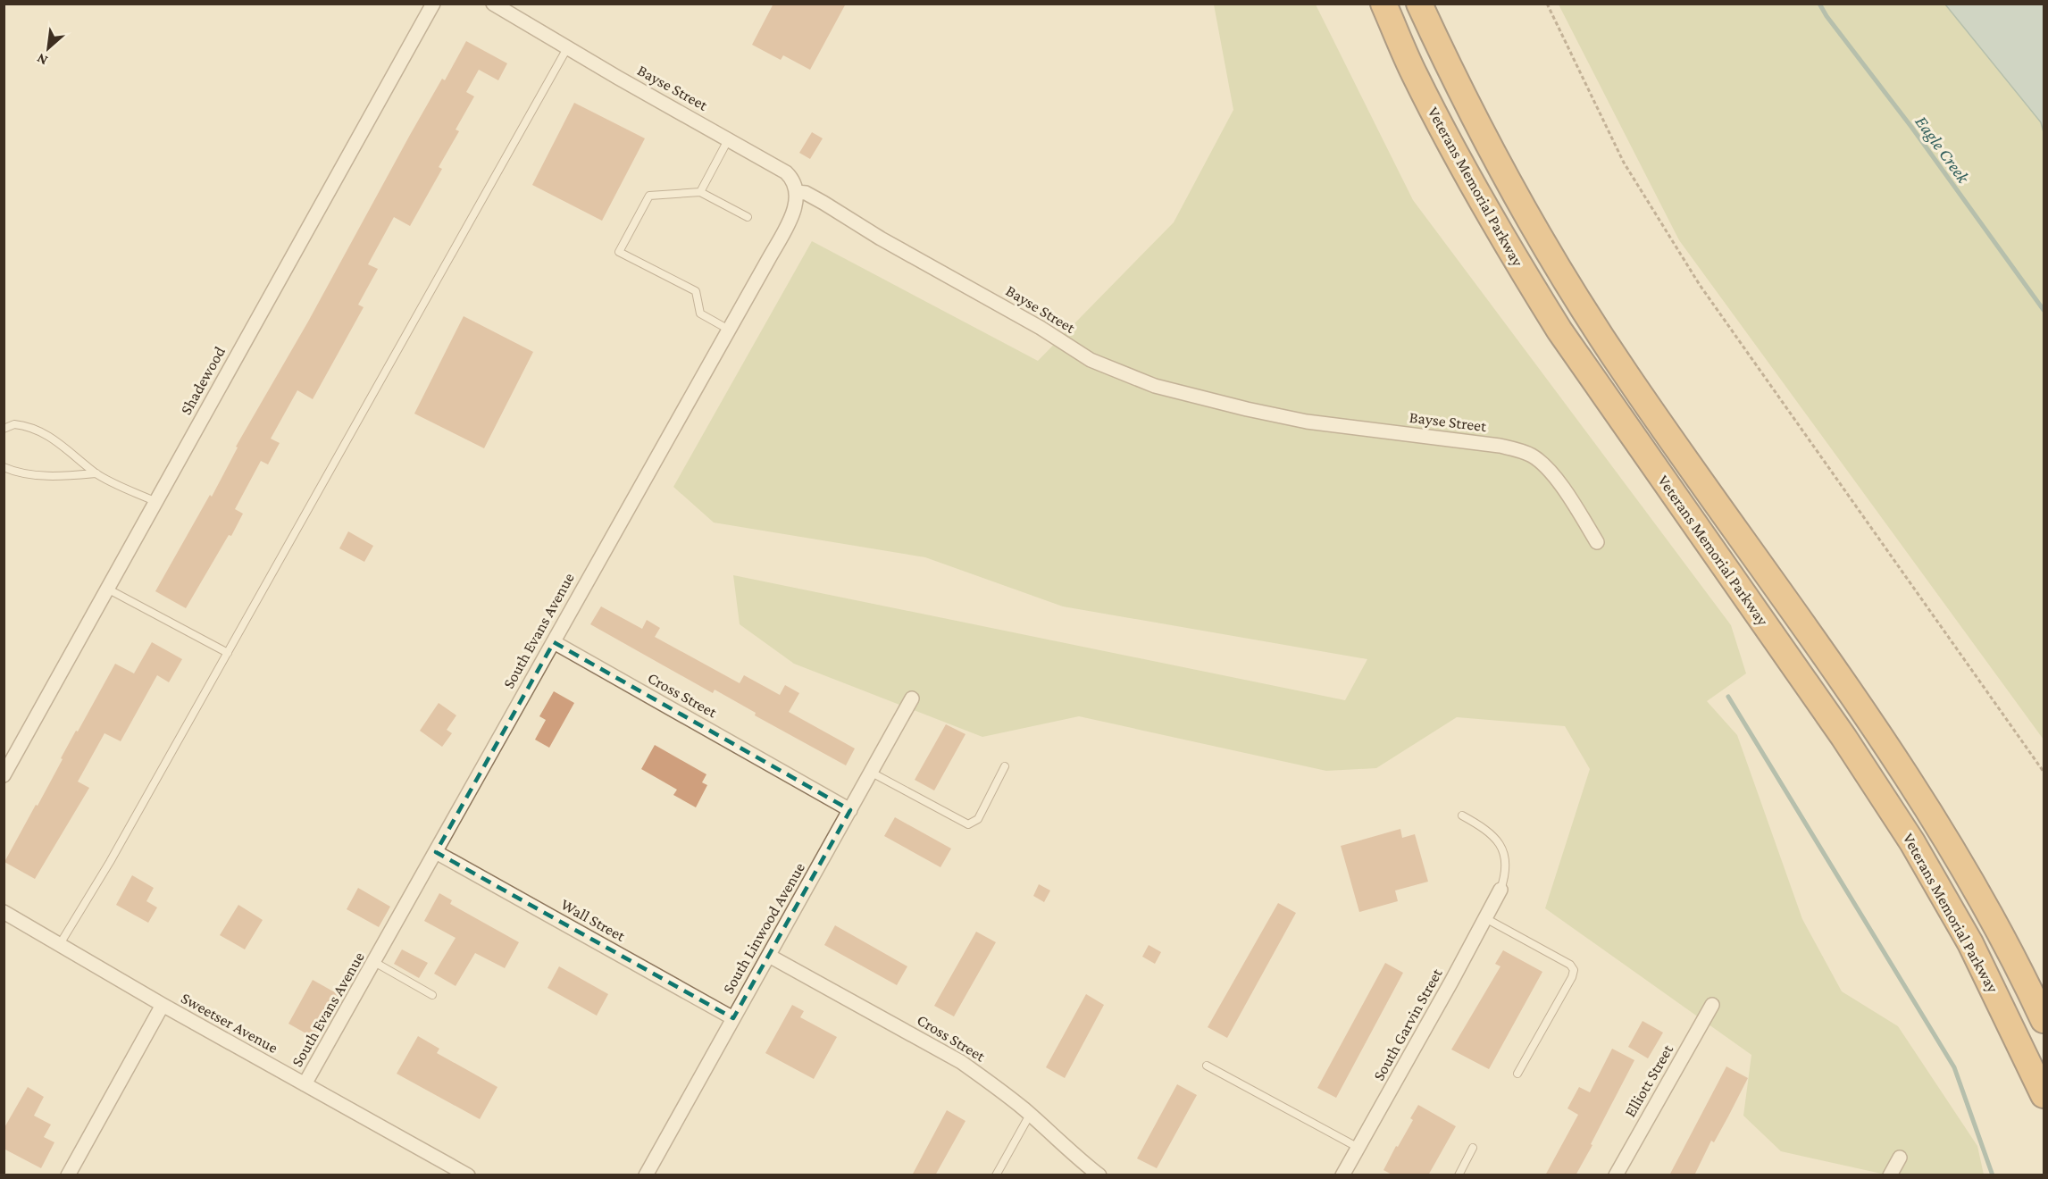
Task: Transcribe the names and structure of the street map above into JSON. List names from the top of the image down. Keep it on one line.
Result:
{"streets":{"highway":["Veterans Memorial Parkway"],"street":["Bayse Street","Shadewood","South Evans Avenue","Cross Street","Wall Street","South Linwood Avenue","Sweetser Avenue","South Garvin Street","Elliott Street"]},"crossings":[["Bayse Street","South Evans Avenue"],["South Evans Avenue","Cross Street"],["South Evans Avenue","Wall Street"],["South Evans Avenue","Sweetser Avenue"],["Cross Street","South Linwood Avenue"],["Wall Street","South Linwood Avenue"]],"water":["Eagle Creek"],"north":"bottom left"}
